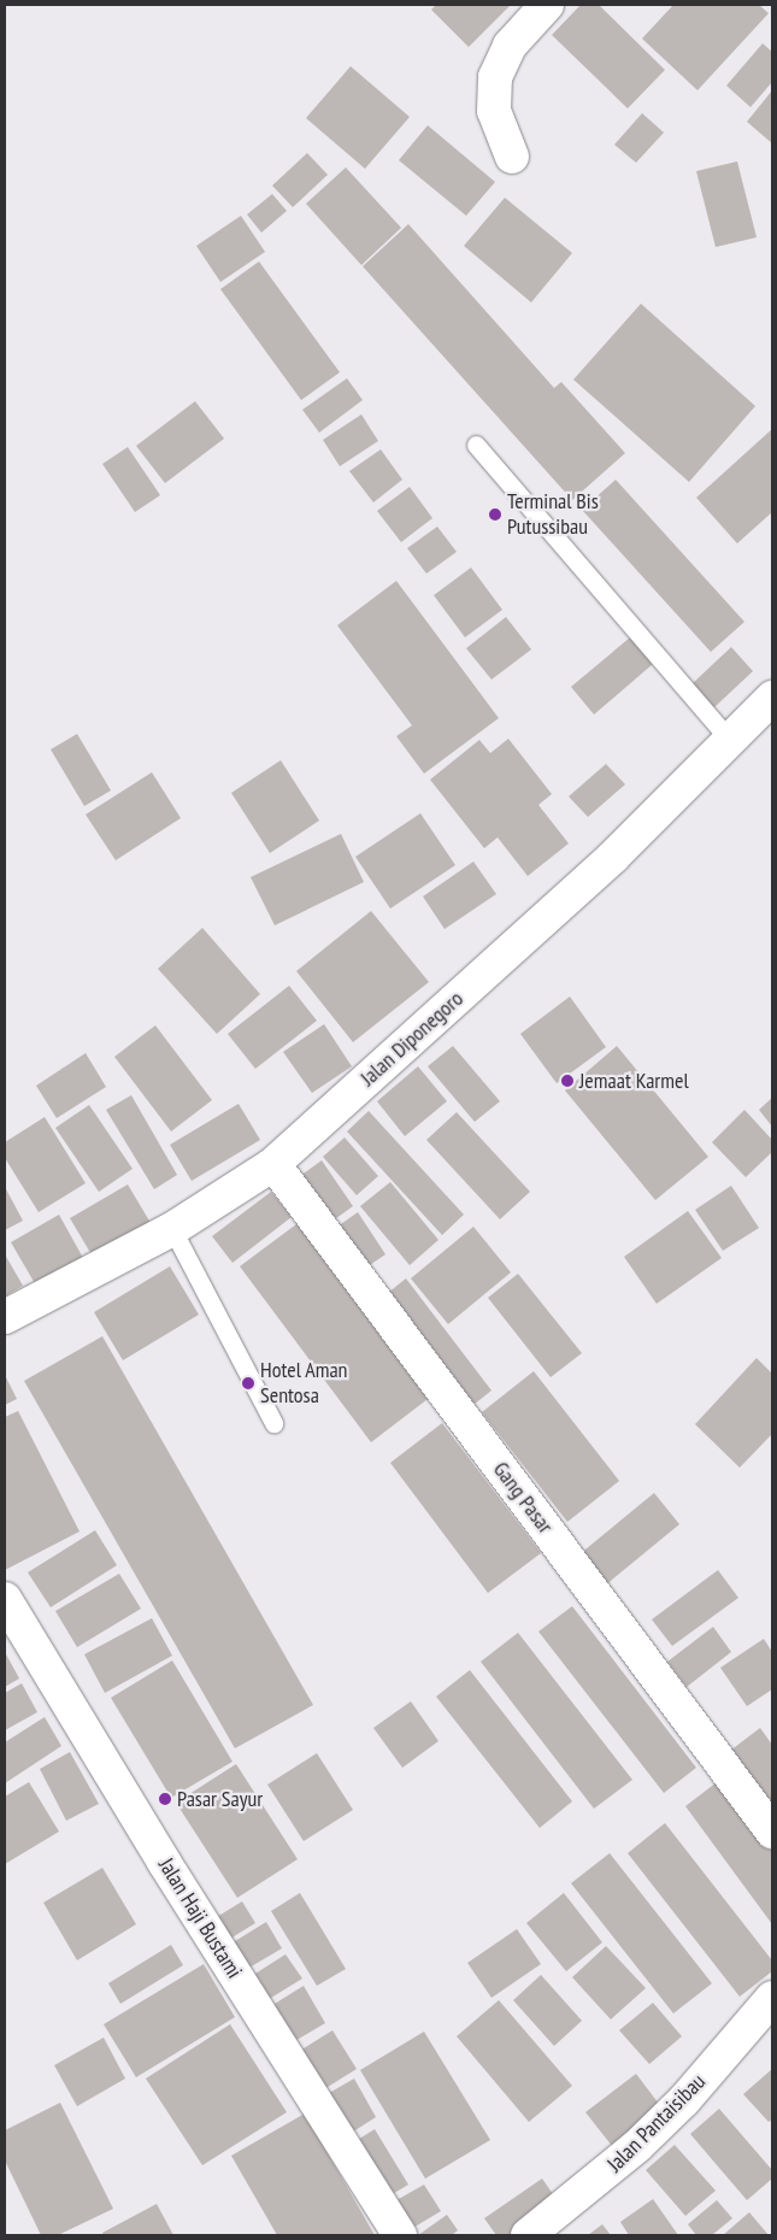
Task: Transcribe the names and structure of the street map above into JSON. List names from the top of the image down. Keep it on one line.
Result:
{"streets":{"street":["Jalan Diponegoro","Gang Pasar","Jalan Haji Bustami","Jalan Pantaisibau"]},"crossings":[["Jalan Diponegoro","Gang Pasar"]],"places":["Terminal Bis Putussibau","Jemaat Karmel","Hotel Aman Sentosa","Pasar Sayur"]}
